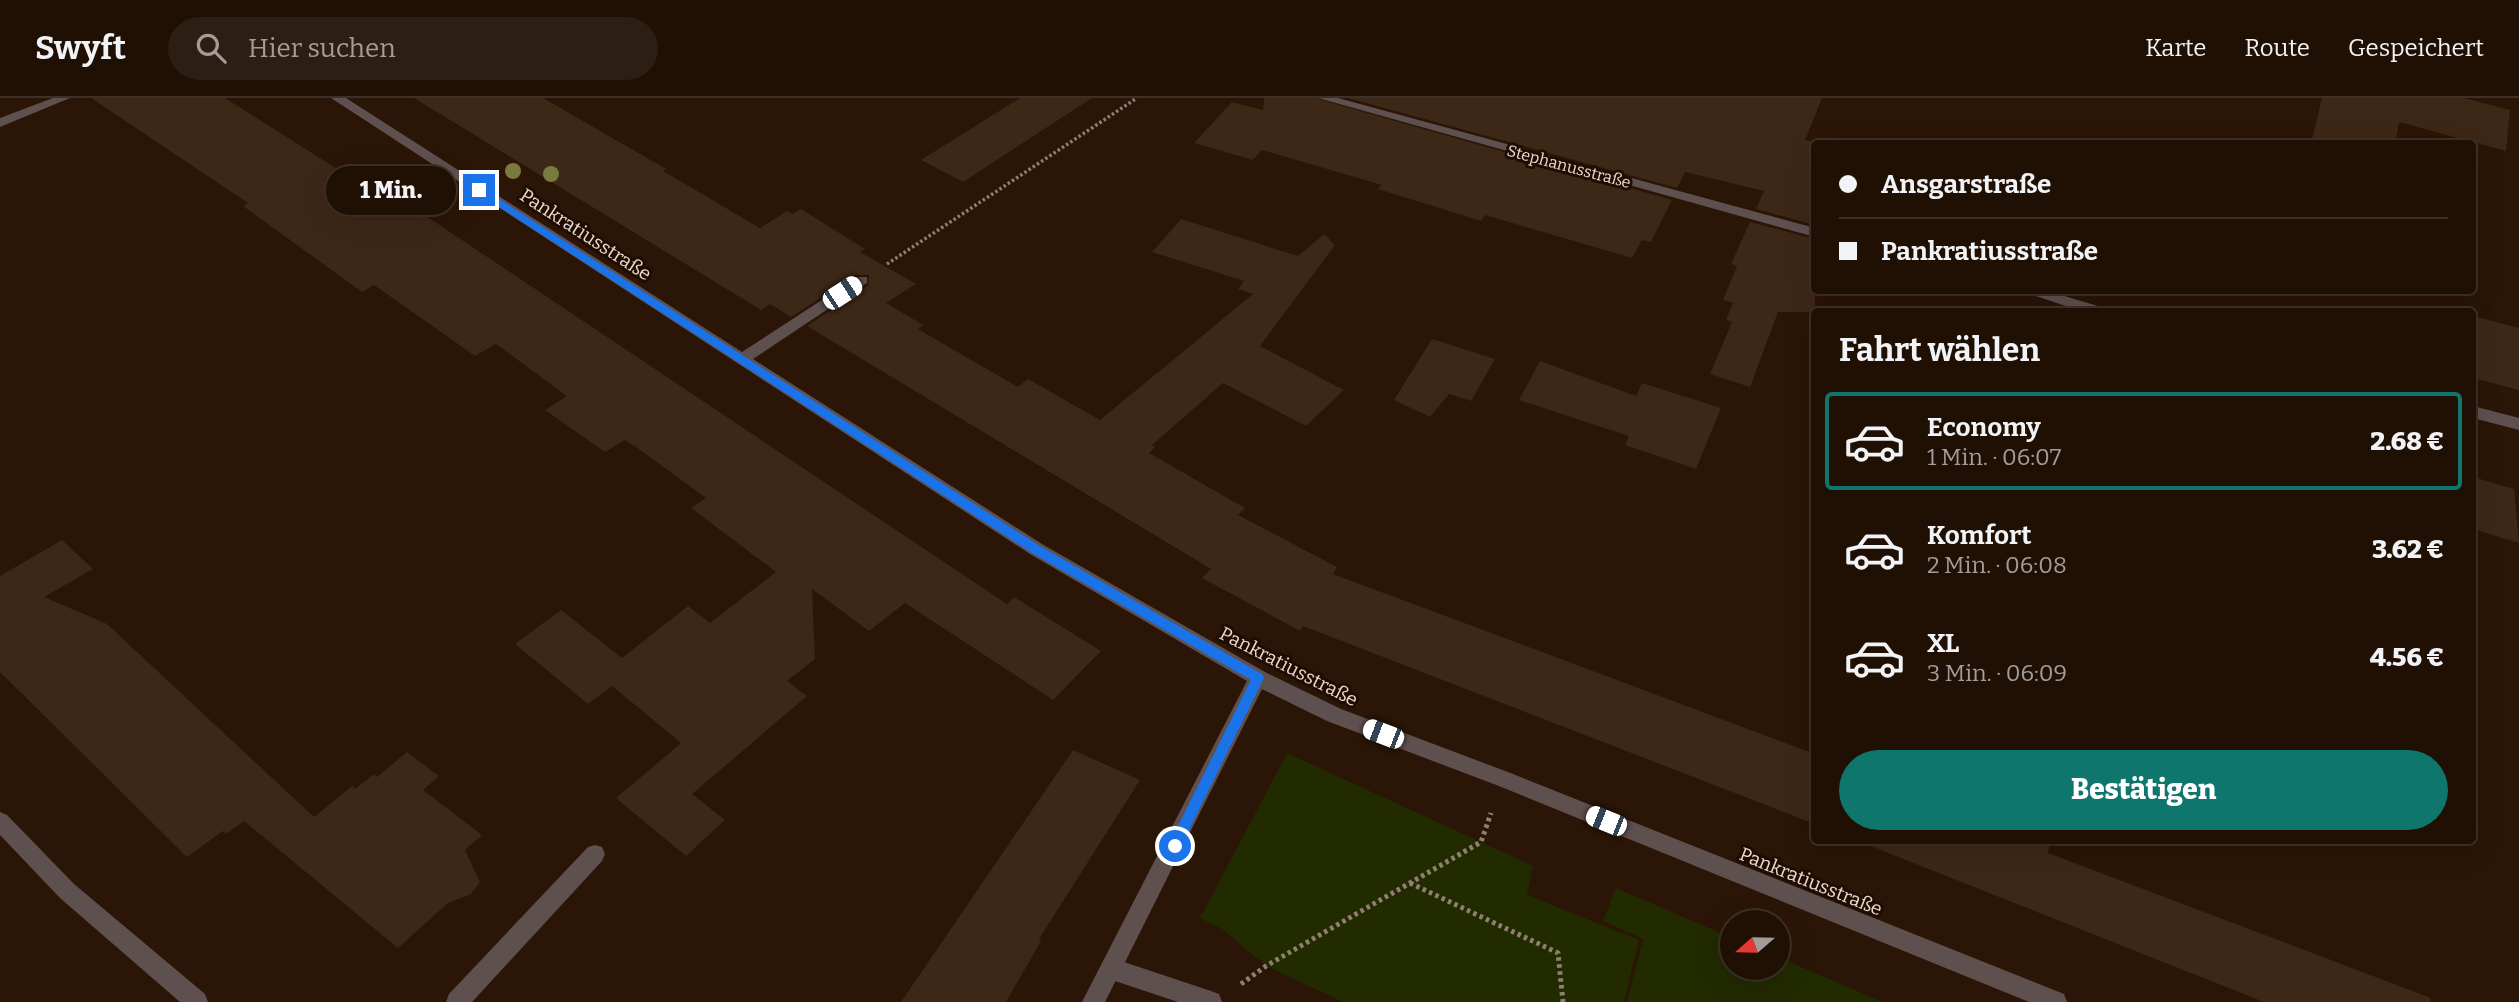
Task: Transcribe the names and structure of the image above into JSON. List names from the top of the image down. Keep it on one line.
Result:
{"streets":{"street":["Stephanusstraße","Pankratiusstraße"]},"north":"left","page":{"header":"Swyft","search":"Hier suchen","nav":["Karte","Route","Gespeichert"],"banner":["Ansgarstraße","Pankratiusstraße"],"bubble":"1 Min.","heading":"Fahrt wählen","list":[{"name":"Economy","note":"1 Min. · 06:07","value":"2.68 €"},{"name":"Komfort","note":"2 Min. · 06:08","value":"3.62 €"},{"name":"XL","note":"3 Min. · 06:09","value":"4.56 €"}],"buttons":"Bestätigen"}}
